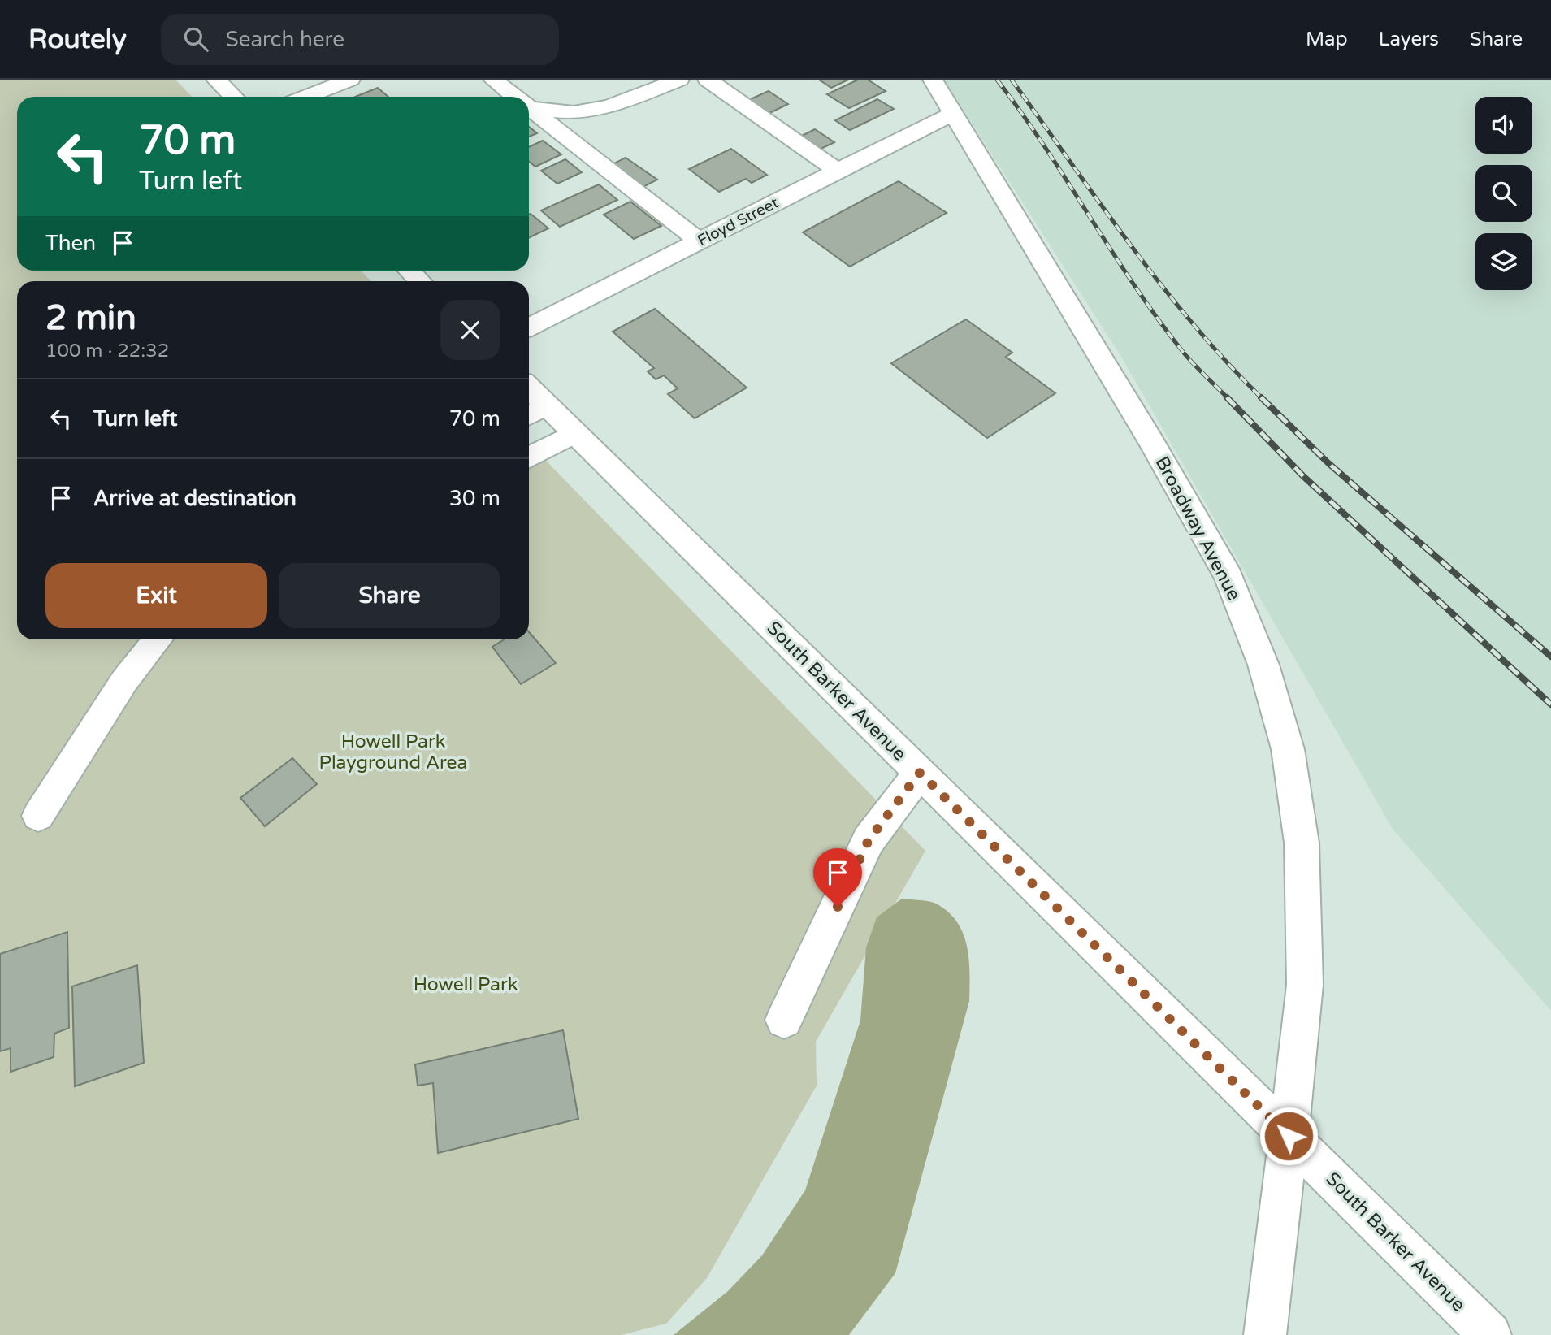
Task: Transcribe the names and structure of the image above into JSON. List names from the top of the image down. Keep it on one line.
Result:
{"streets":{"street":["Floyd Street","Broadway Avenue","South Barker Avenue"]},"crossings":[["Floyd Street","Broadway Avenue"],["Broadway Avenue","South Barker Avenue"]],"parks":["Howell Park Playground Area","Howell Park"],"page":{"header":"Routely","search":"Search here","nav":["Map","Layers","Share"],"turn":["70 m","Turn left"],"then":"Then","heading":["2 min","100 m · 22:32"],"list":[{"name":"Turn left","value":"70 m"},{"name":"Arrive at destination","value":"30 m"}],"buttons":["Exit","Share"]}}
